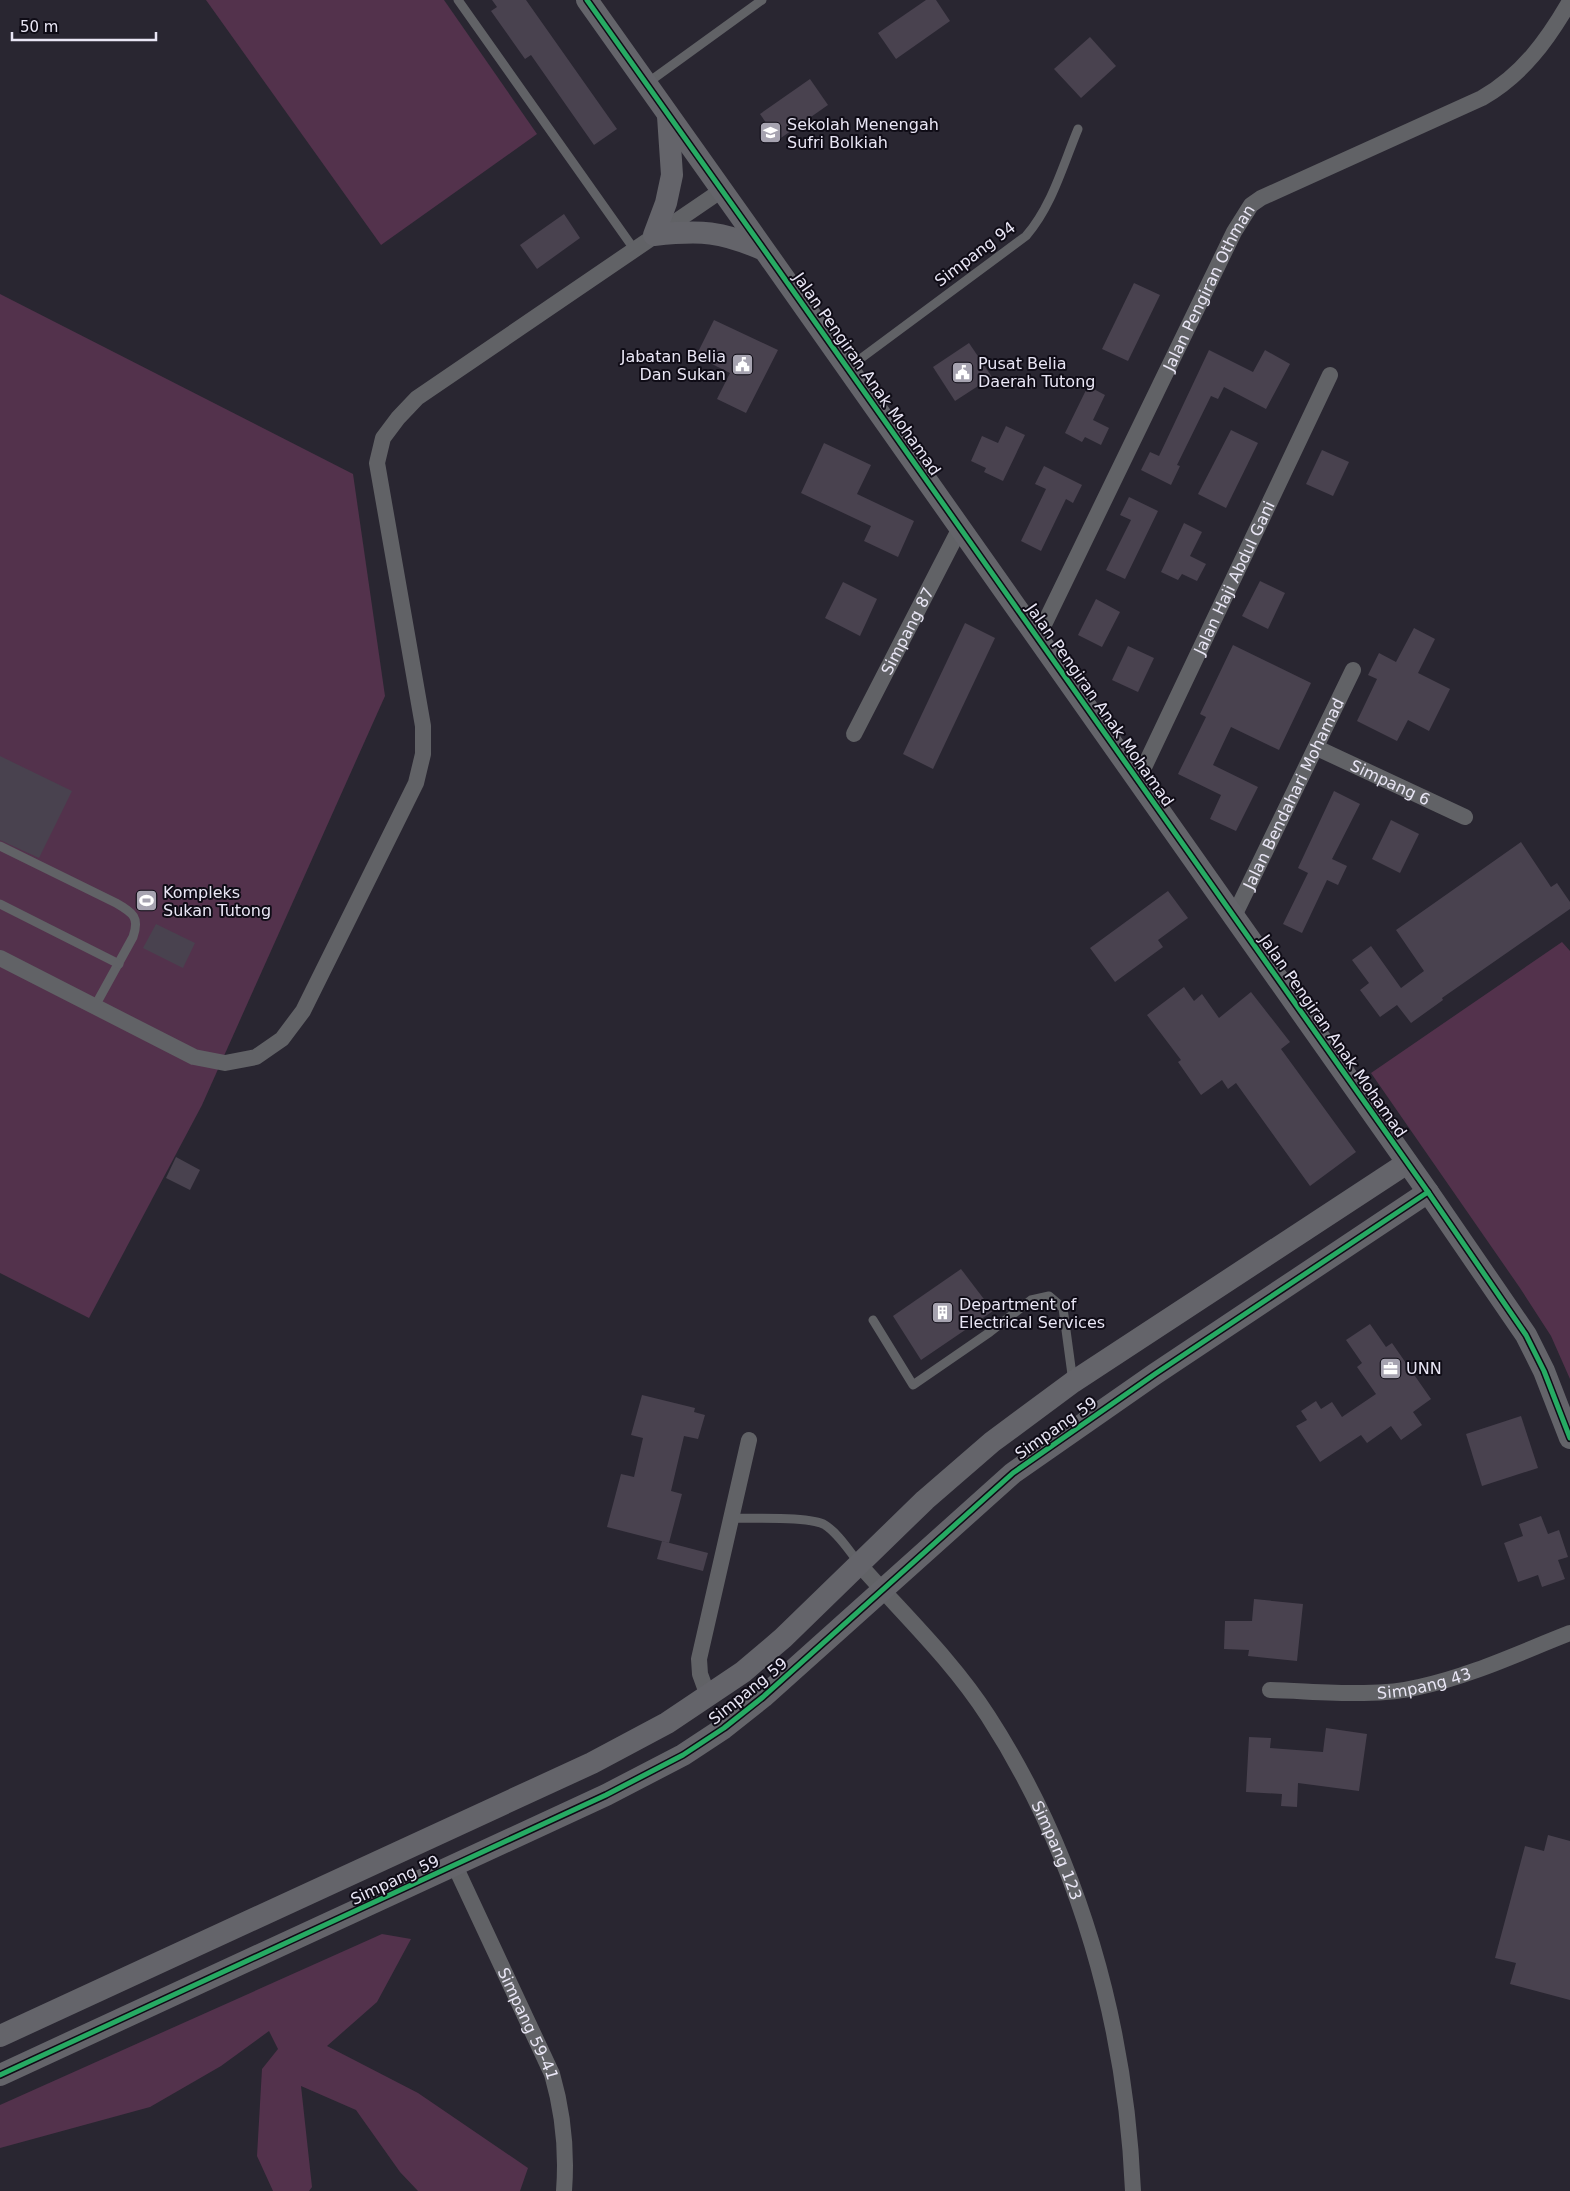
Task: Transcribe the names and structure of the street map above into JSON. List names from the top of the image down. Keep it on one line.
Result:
{"streets":{"street":["Jalan Pengiran Othman","Jalan Pengiran Anak Mohamad","Jalan Haji Abdul Gani","Simpang 87","Simpang 6","Jalan Bendahari Mohamad","Simpang 59","Simpang 43","Simpang 123","Simpang 59-41"],"lane":["Simpang 94"]},"crossings":[["Simpang 94","Jalan Pengiran Anak Mohamad"],["Jalan Pengiran Othman","Jalan Pengiran Anak Mohamad"],["Jalan Pengiran Anak Mohamad","Jalan Haji Abdul Gani"],["Jalan Pengiran Anak Mohamad","Simpang 87"],["Jalan Pengiran Anak Mohamad","Jalan Bendahari Mohamad"],["Jalan Pengiran Anak Mohamad","Simpang 59"],["Simpang 6","Jalan Bendahari Mohamad"],["Simpang 59","Simpang 123"],["Simpang 59","Simpang 59-41"]],"places":{"school or university":["Sekolah Menengah Sufri Bolkiah"],"public building":["Jabatan Belia Dan Sukan","Pusat Belia Daerah Tutong"],"sports":["Kompleks Sukan Tutong"],"building":["Department of Electrical Services"],"office":["UNN"]},"scale_bar":"50 m"}
